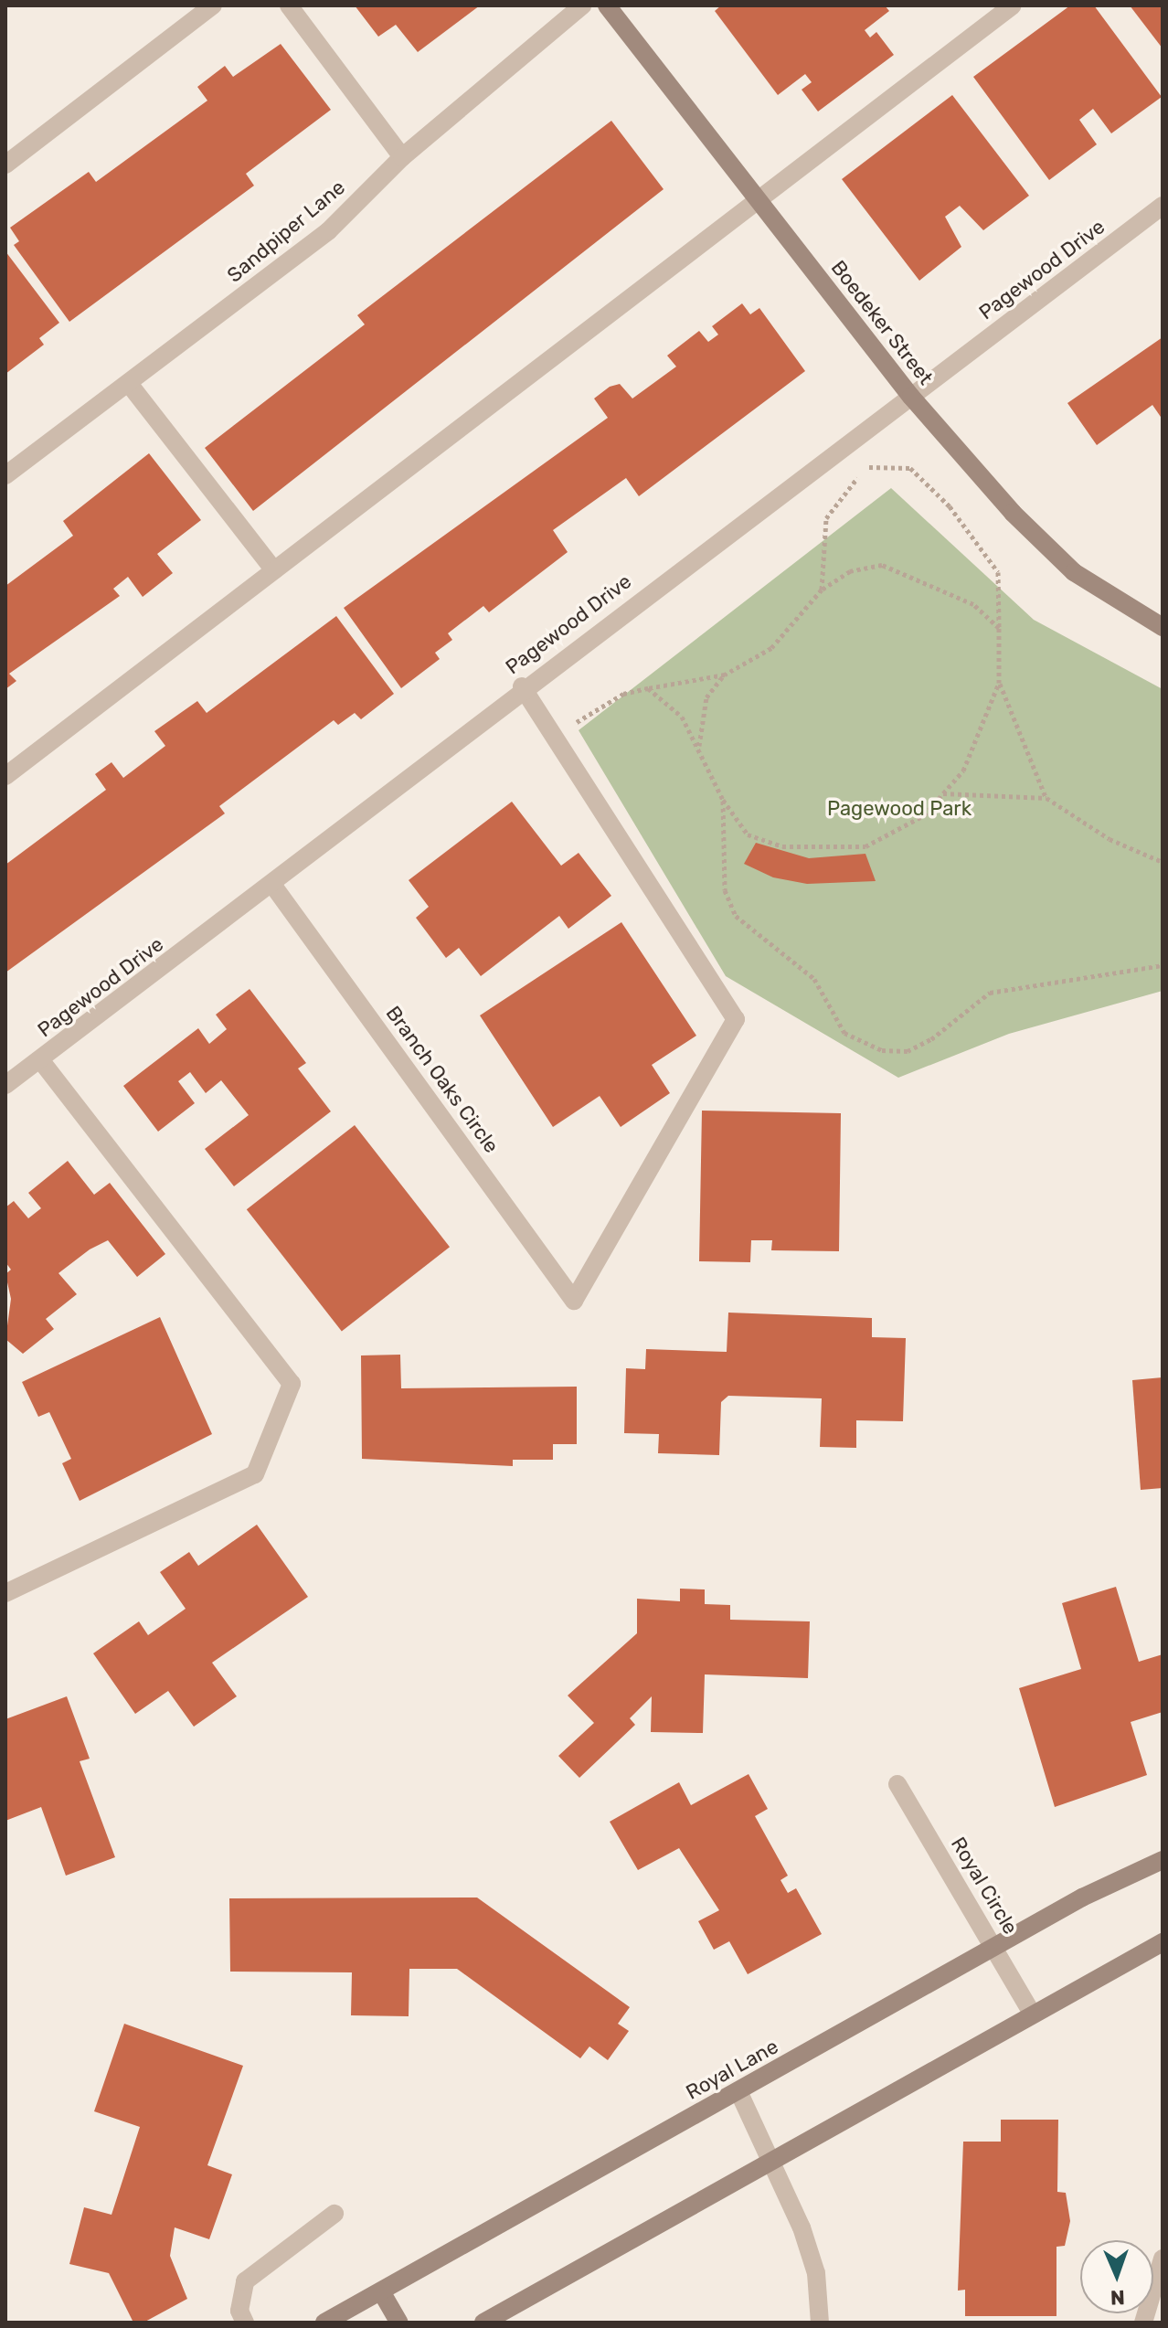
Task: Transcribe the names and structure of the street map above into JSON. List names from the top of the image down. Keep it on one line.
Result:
{"streets":{"main road":["Boedeker Street","Royal Lane"],"street":["Sandpiper Lane","Pagewood Drive","Branch Oaks Circle","Royal Circle"]},"crossings":[["Pagewood Drive","Boedeker Street"],["Pagewood Drive","Branch Oaks Circle"],["Royal Circle","Royal Lane"]],"parks":["Pagewood Park"],"north":"bottom"}
